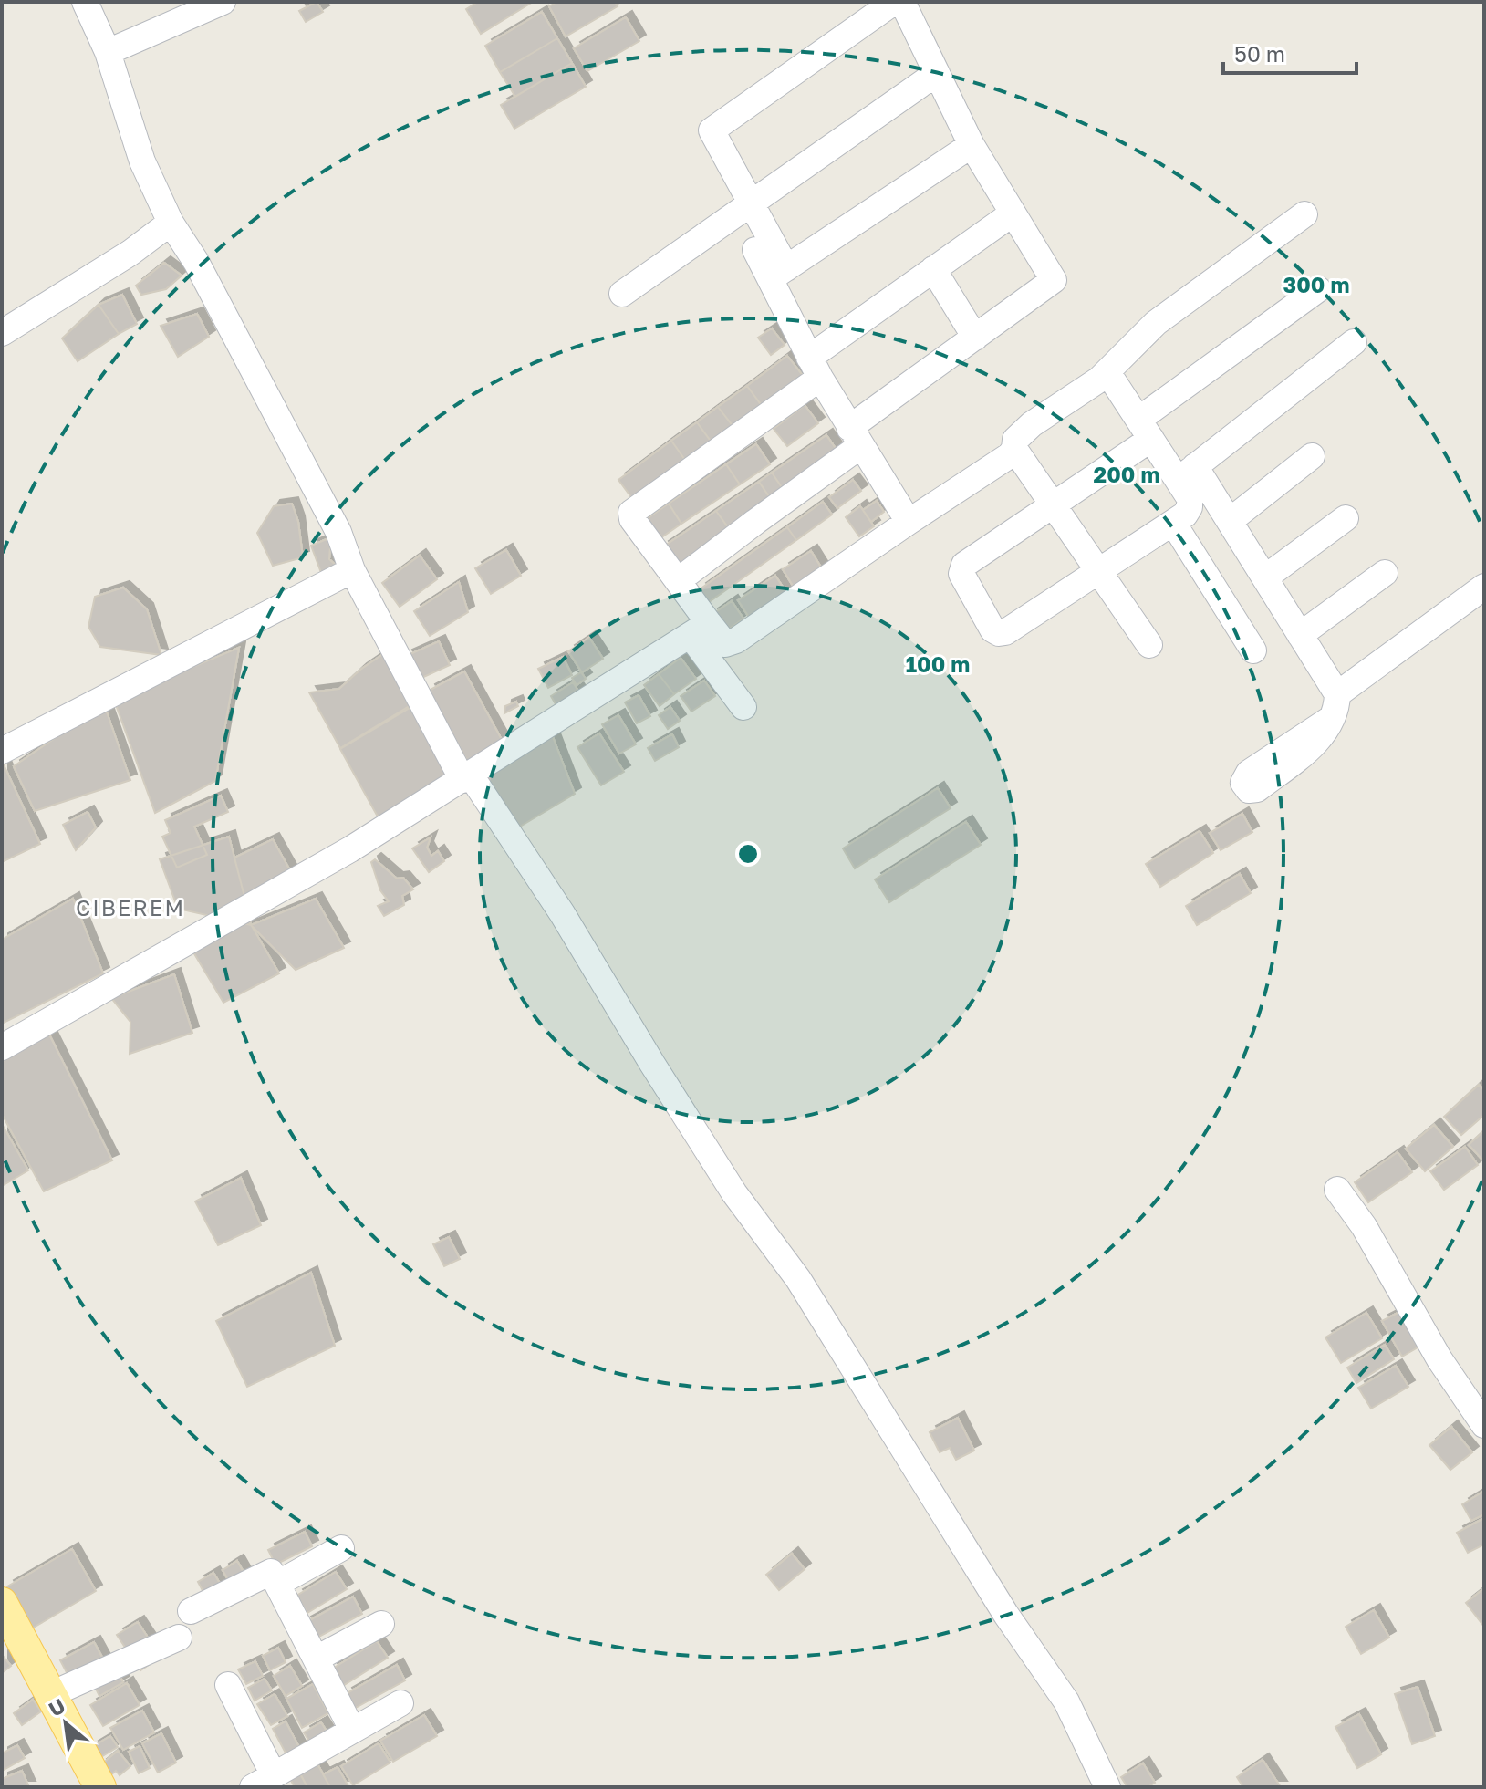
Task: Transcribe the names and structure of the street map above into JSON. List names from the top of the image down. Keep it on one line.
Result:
{"districts":["CIBEREM"],"scale_bar":"50 m","north":"top left","rings":["300 m","200 m","100 m"]}
